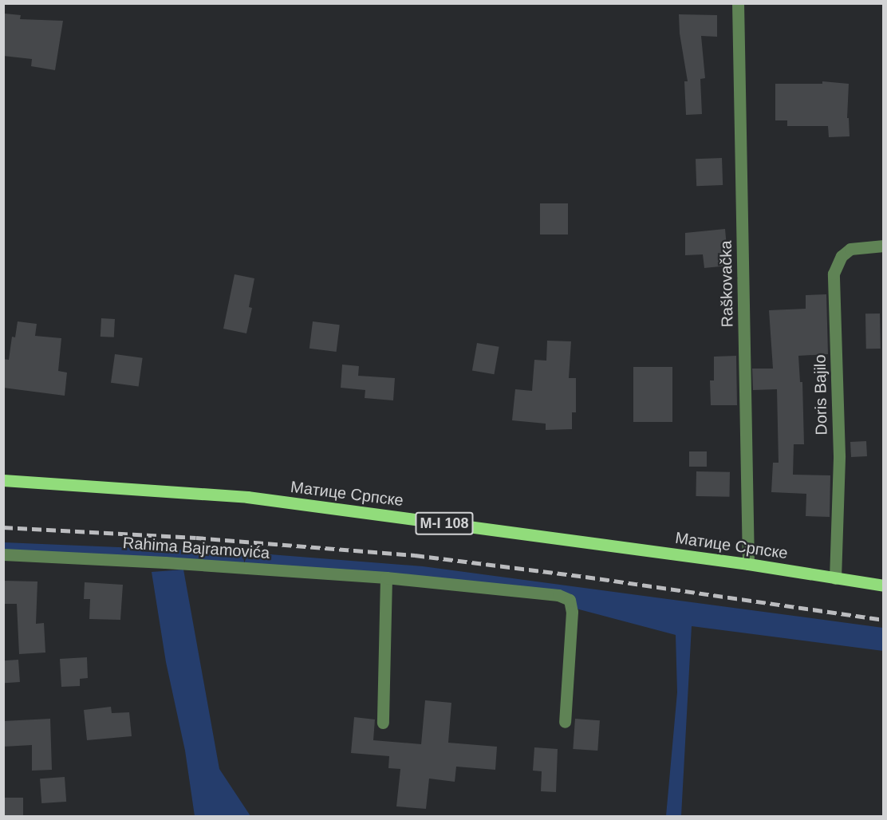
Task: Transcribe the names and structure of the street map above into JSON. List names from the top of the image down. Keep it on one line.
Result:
{"streets":{"main road":["Матице Српске","M-I 108"],"street":["Raškovačka","Doris Bajilo","Rahima Bajramovića"]},"crossings":[["Raškovačka","Матице Српске"],["Doris Bajilo","Матице Српске"]]}
